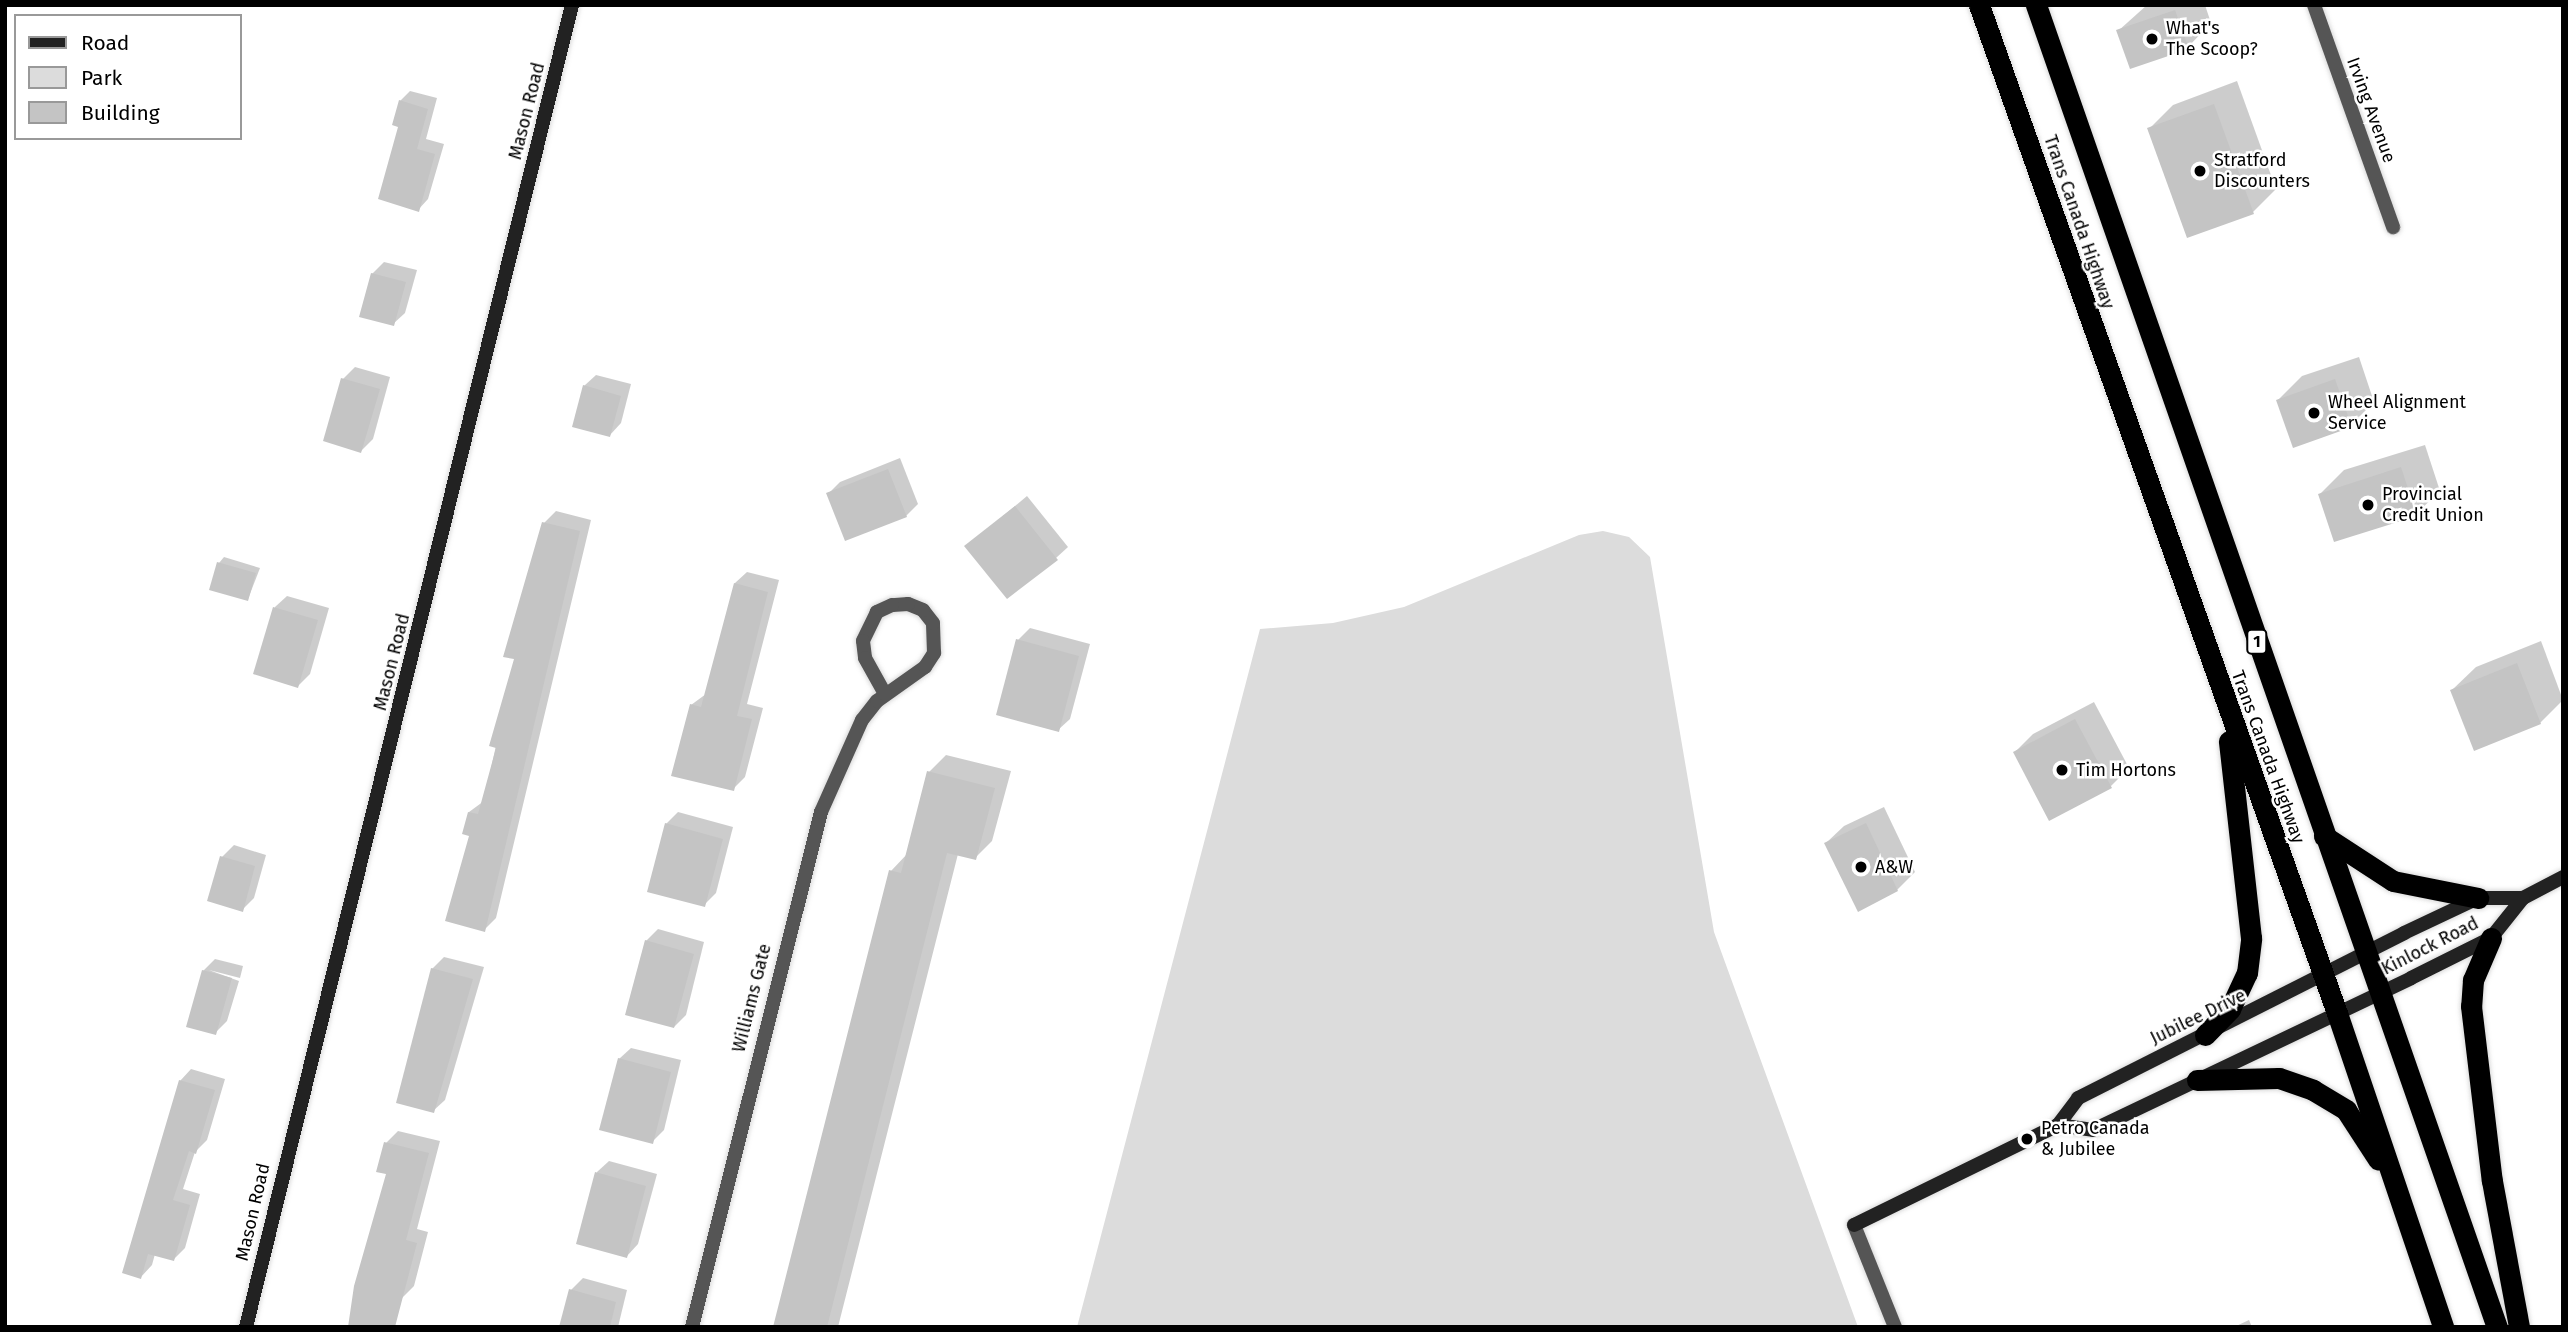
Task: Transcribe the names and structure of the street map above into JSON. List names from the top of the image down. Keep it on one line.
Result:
{"streets":{"highway":["Trans Canada Highway","1"],"street":["Irving Avenue","Mason Road","Kinlock Road","Williams Gate","Jubilee Drive"]},"crossings":[["Trans Canada Highway","Kinlock Road"],["Trans Canada Highway","Jubilee Drive"],["Kinlock Road","Jubilee Drive"]],"places":["What's The Scoop?","Stratford Discounters","Wheel Alignment Service","Provincial Credit Union","Tim Hortons","A&W","Petro Canada & Jubilee"],"legend":["Road","Park","Building"]}
